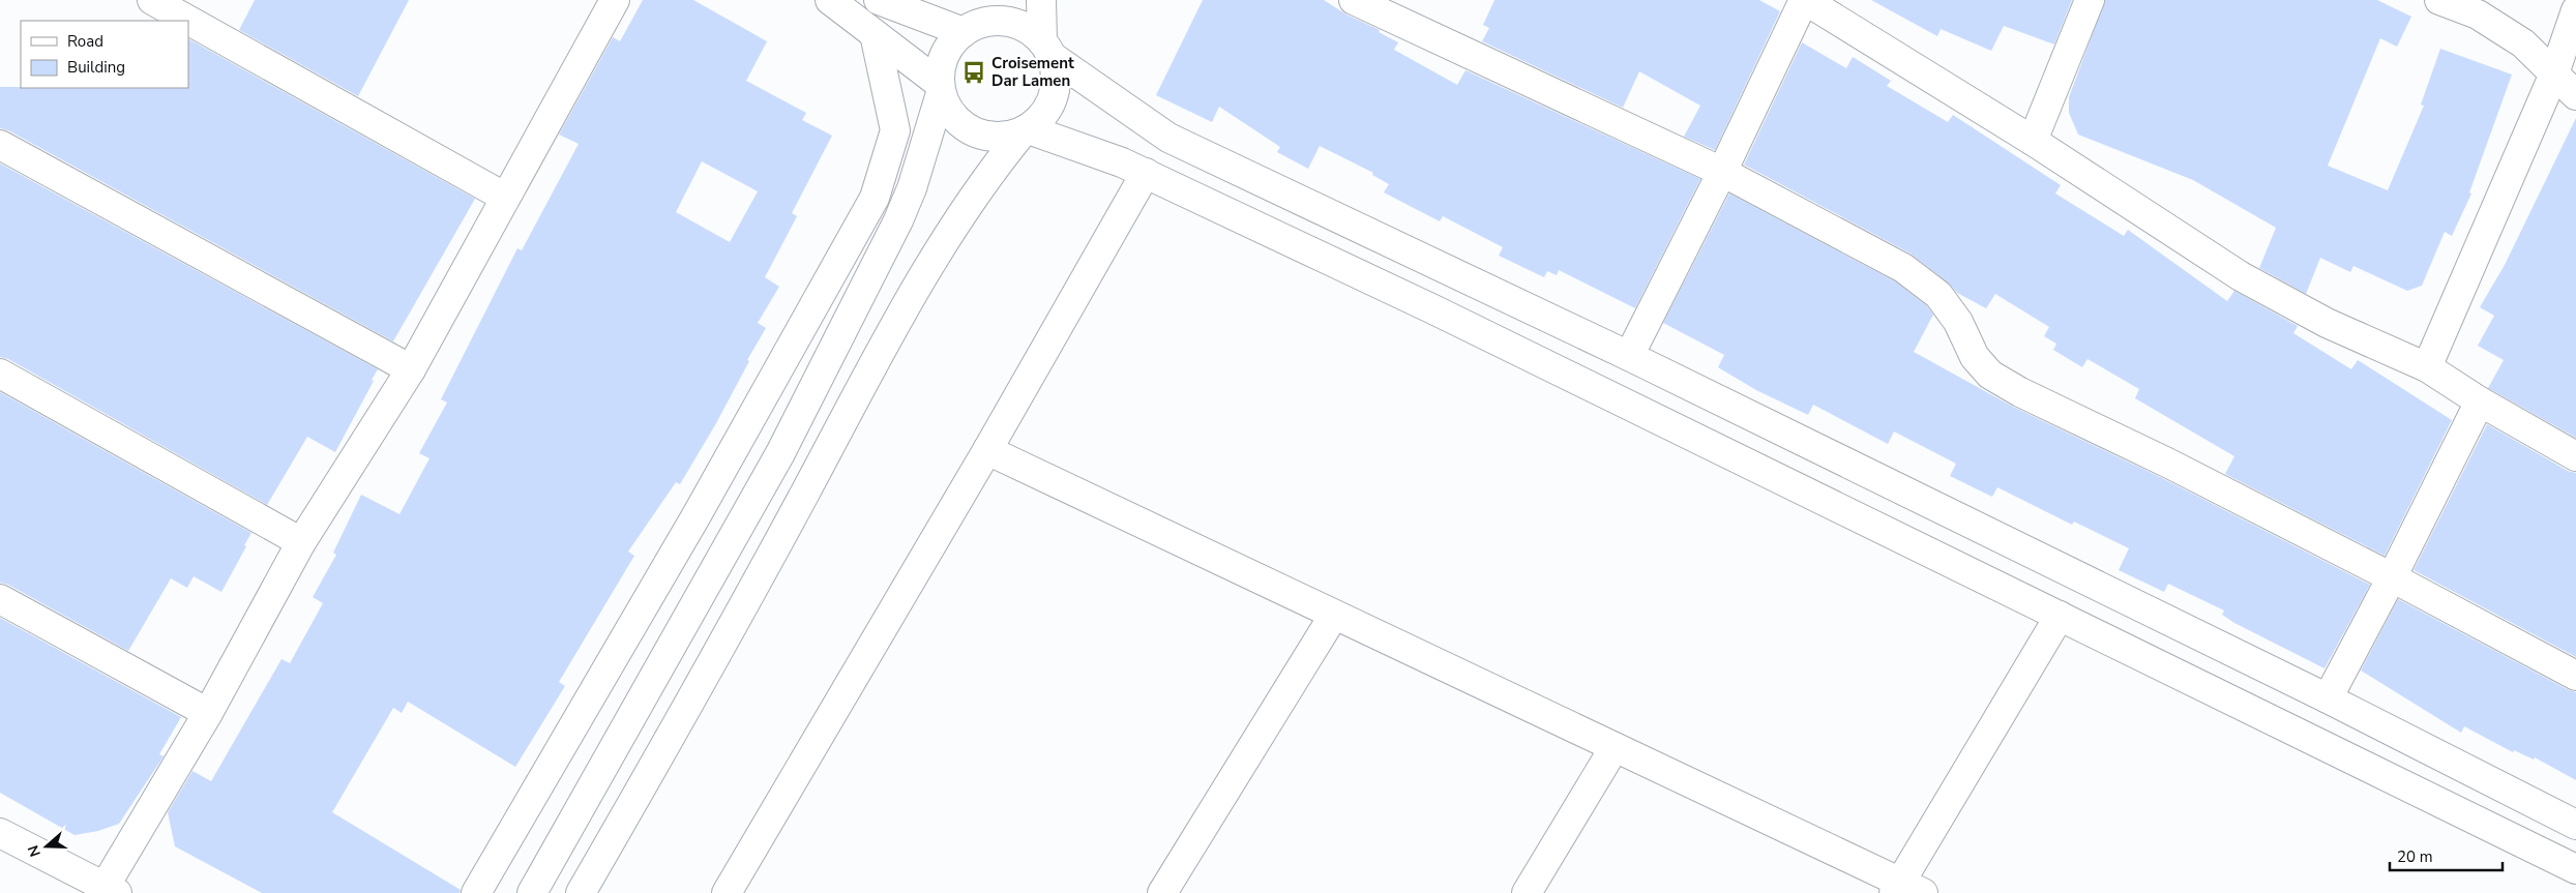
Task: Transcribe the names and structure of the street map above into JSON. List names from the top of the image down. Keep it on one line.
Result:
{"places":{"bus stop":["Croisement Dar Lamen"]},"legend":["Road","Building"],"scale_bar":"20 m","north":"left"}
